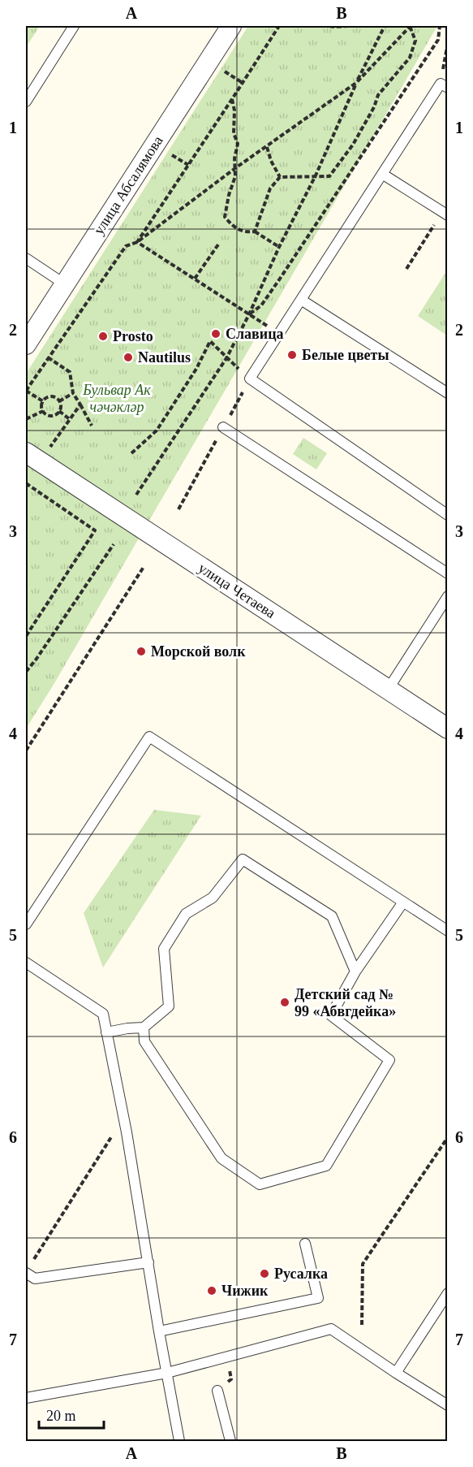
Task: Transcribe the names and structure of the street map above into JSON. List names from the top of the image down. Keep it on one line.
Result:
{"streets":{"street":["улица Абсалямова","улица Четаева"]},"parks":["Бульвар Ак чәчәкләр"],"places":["Славица","Prosto","Белые цветы","Nautilus","Морской волк","Детский сад № 99 «Абвгдейка»","Русалка","Чижик"],"scale_bar":"20 m","grid":{"columns":["A","B"],"rows":["1","2","3","4","5","6","7"]}}
